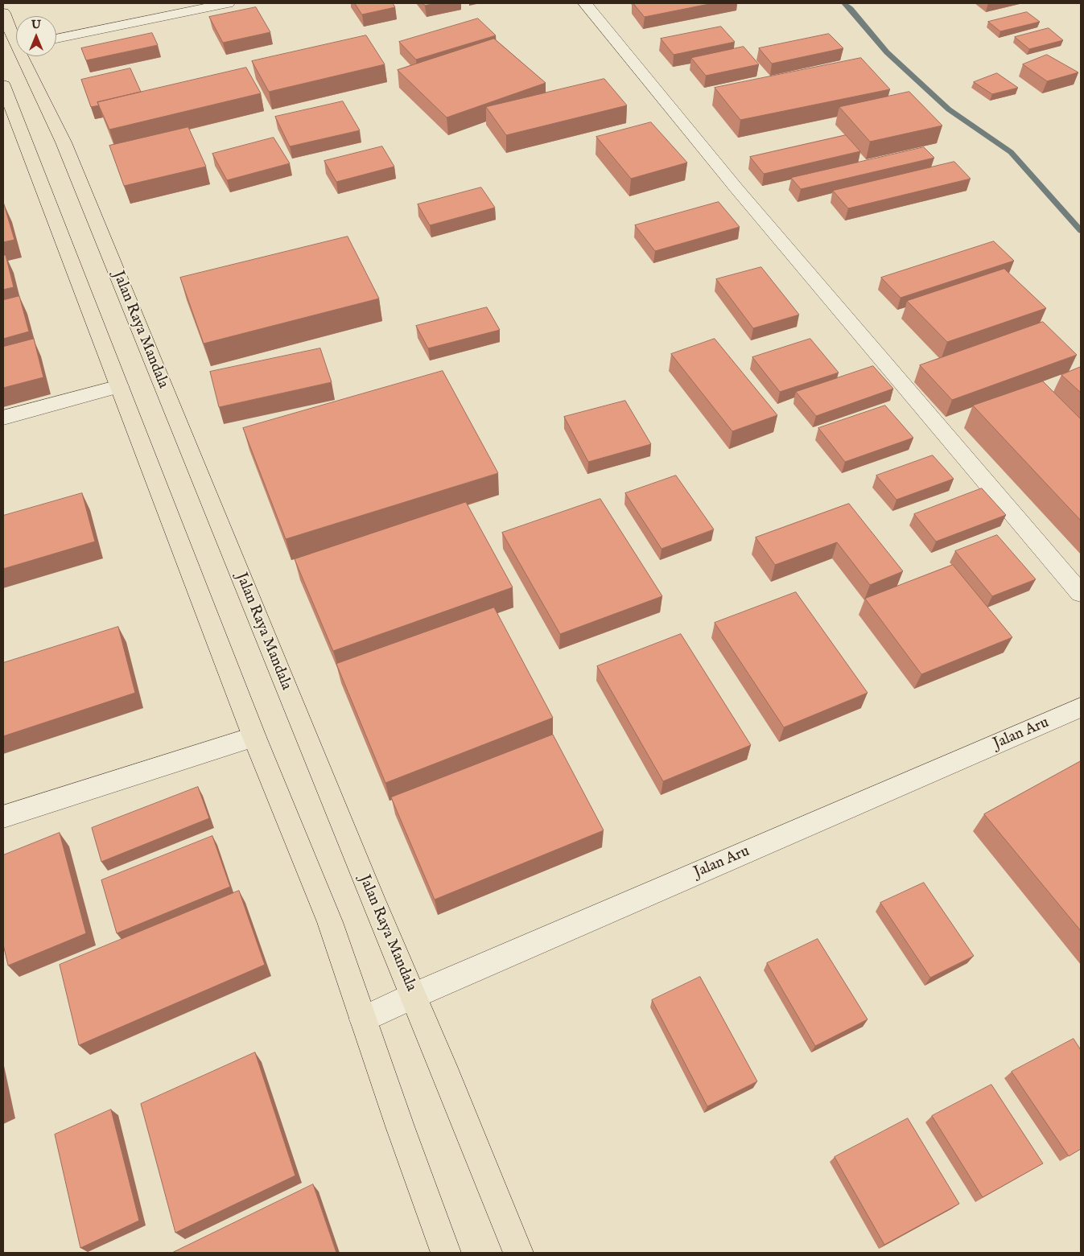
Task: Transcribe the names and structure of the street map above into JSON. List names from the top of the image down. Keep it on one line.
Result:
{"streets":{"highway":["Jalan Raya Mandala"],"street":["Jalan Aru"]},"crossings":[["Jalan Raya Mandala","Jalan Aru"]],"north":"top"}
